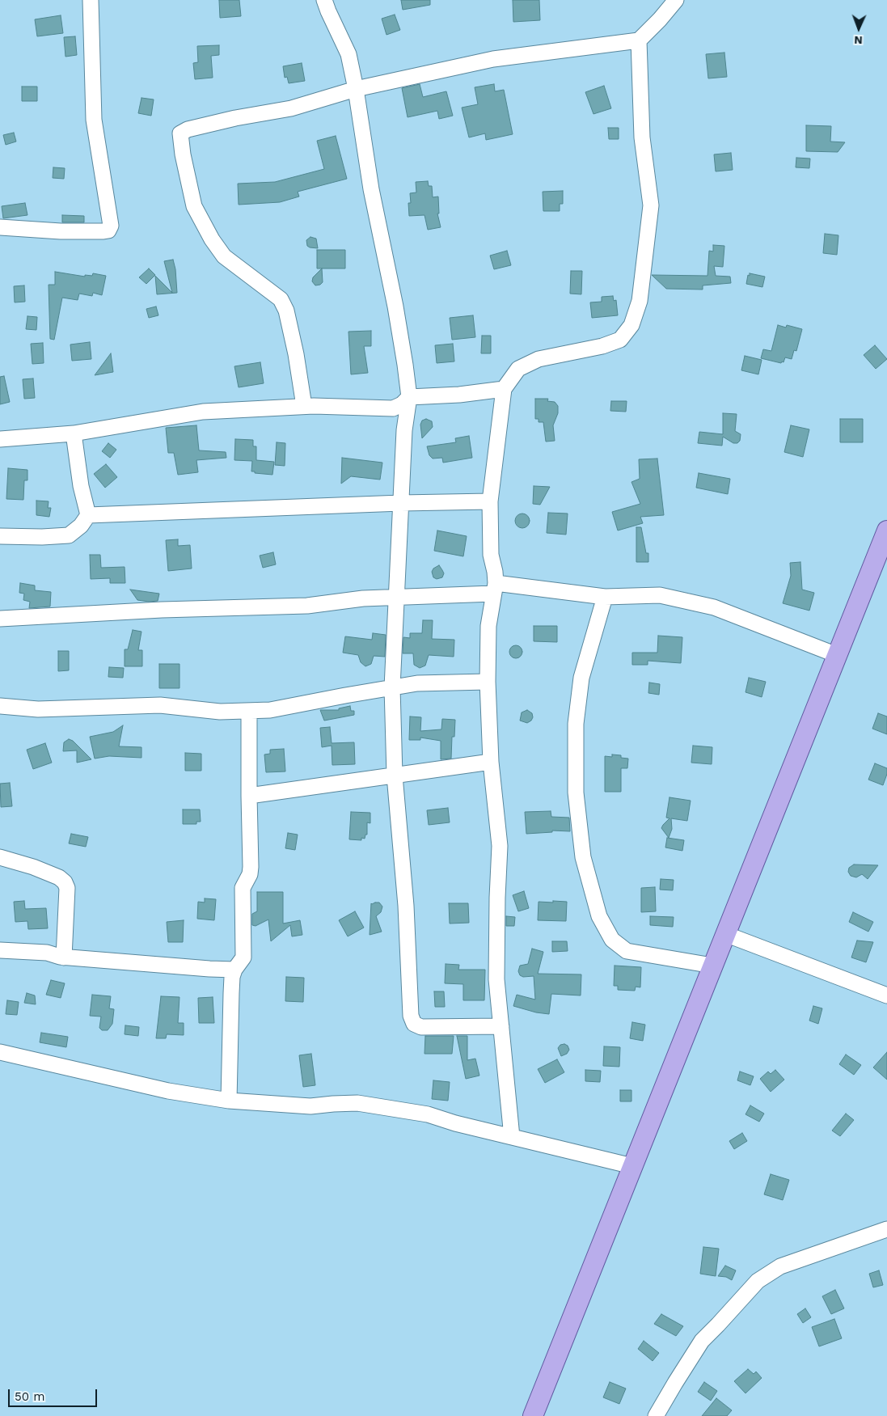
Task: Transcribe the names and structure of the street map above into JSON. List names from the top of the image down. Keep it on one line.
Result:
{"scale_bar":"50 m","north":"bottom"}
